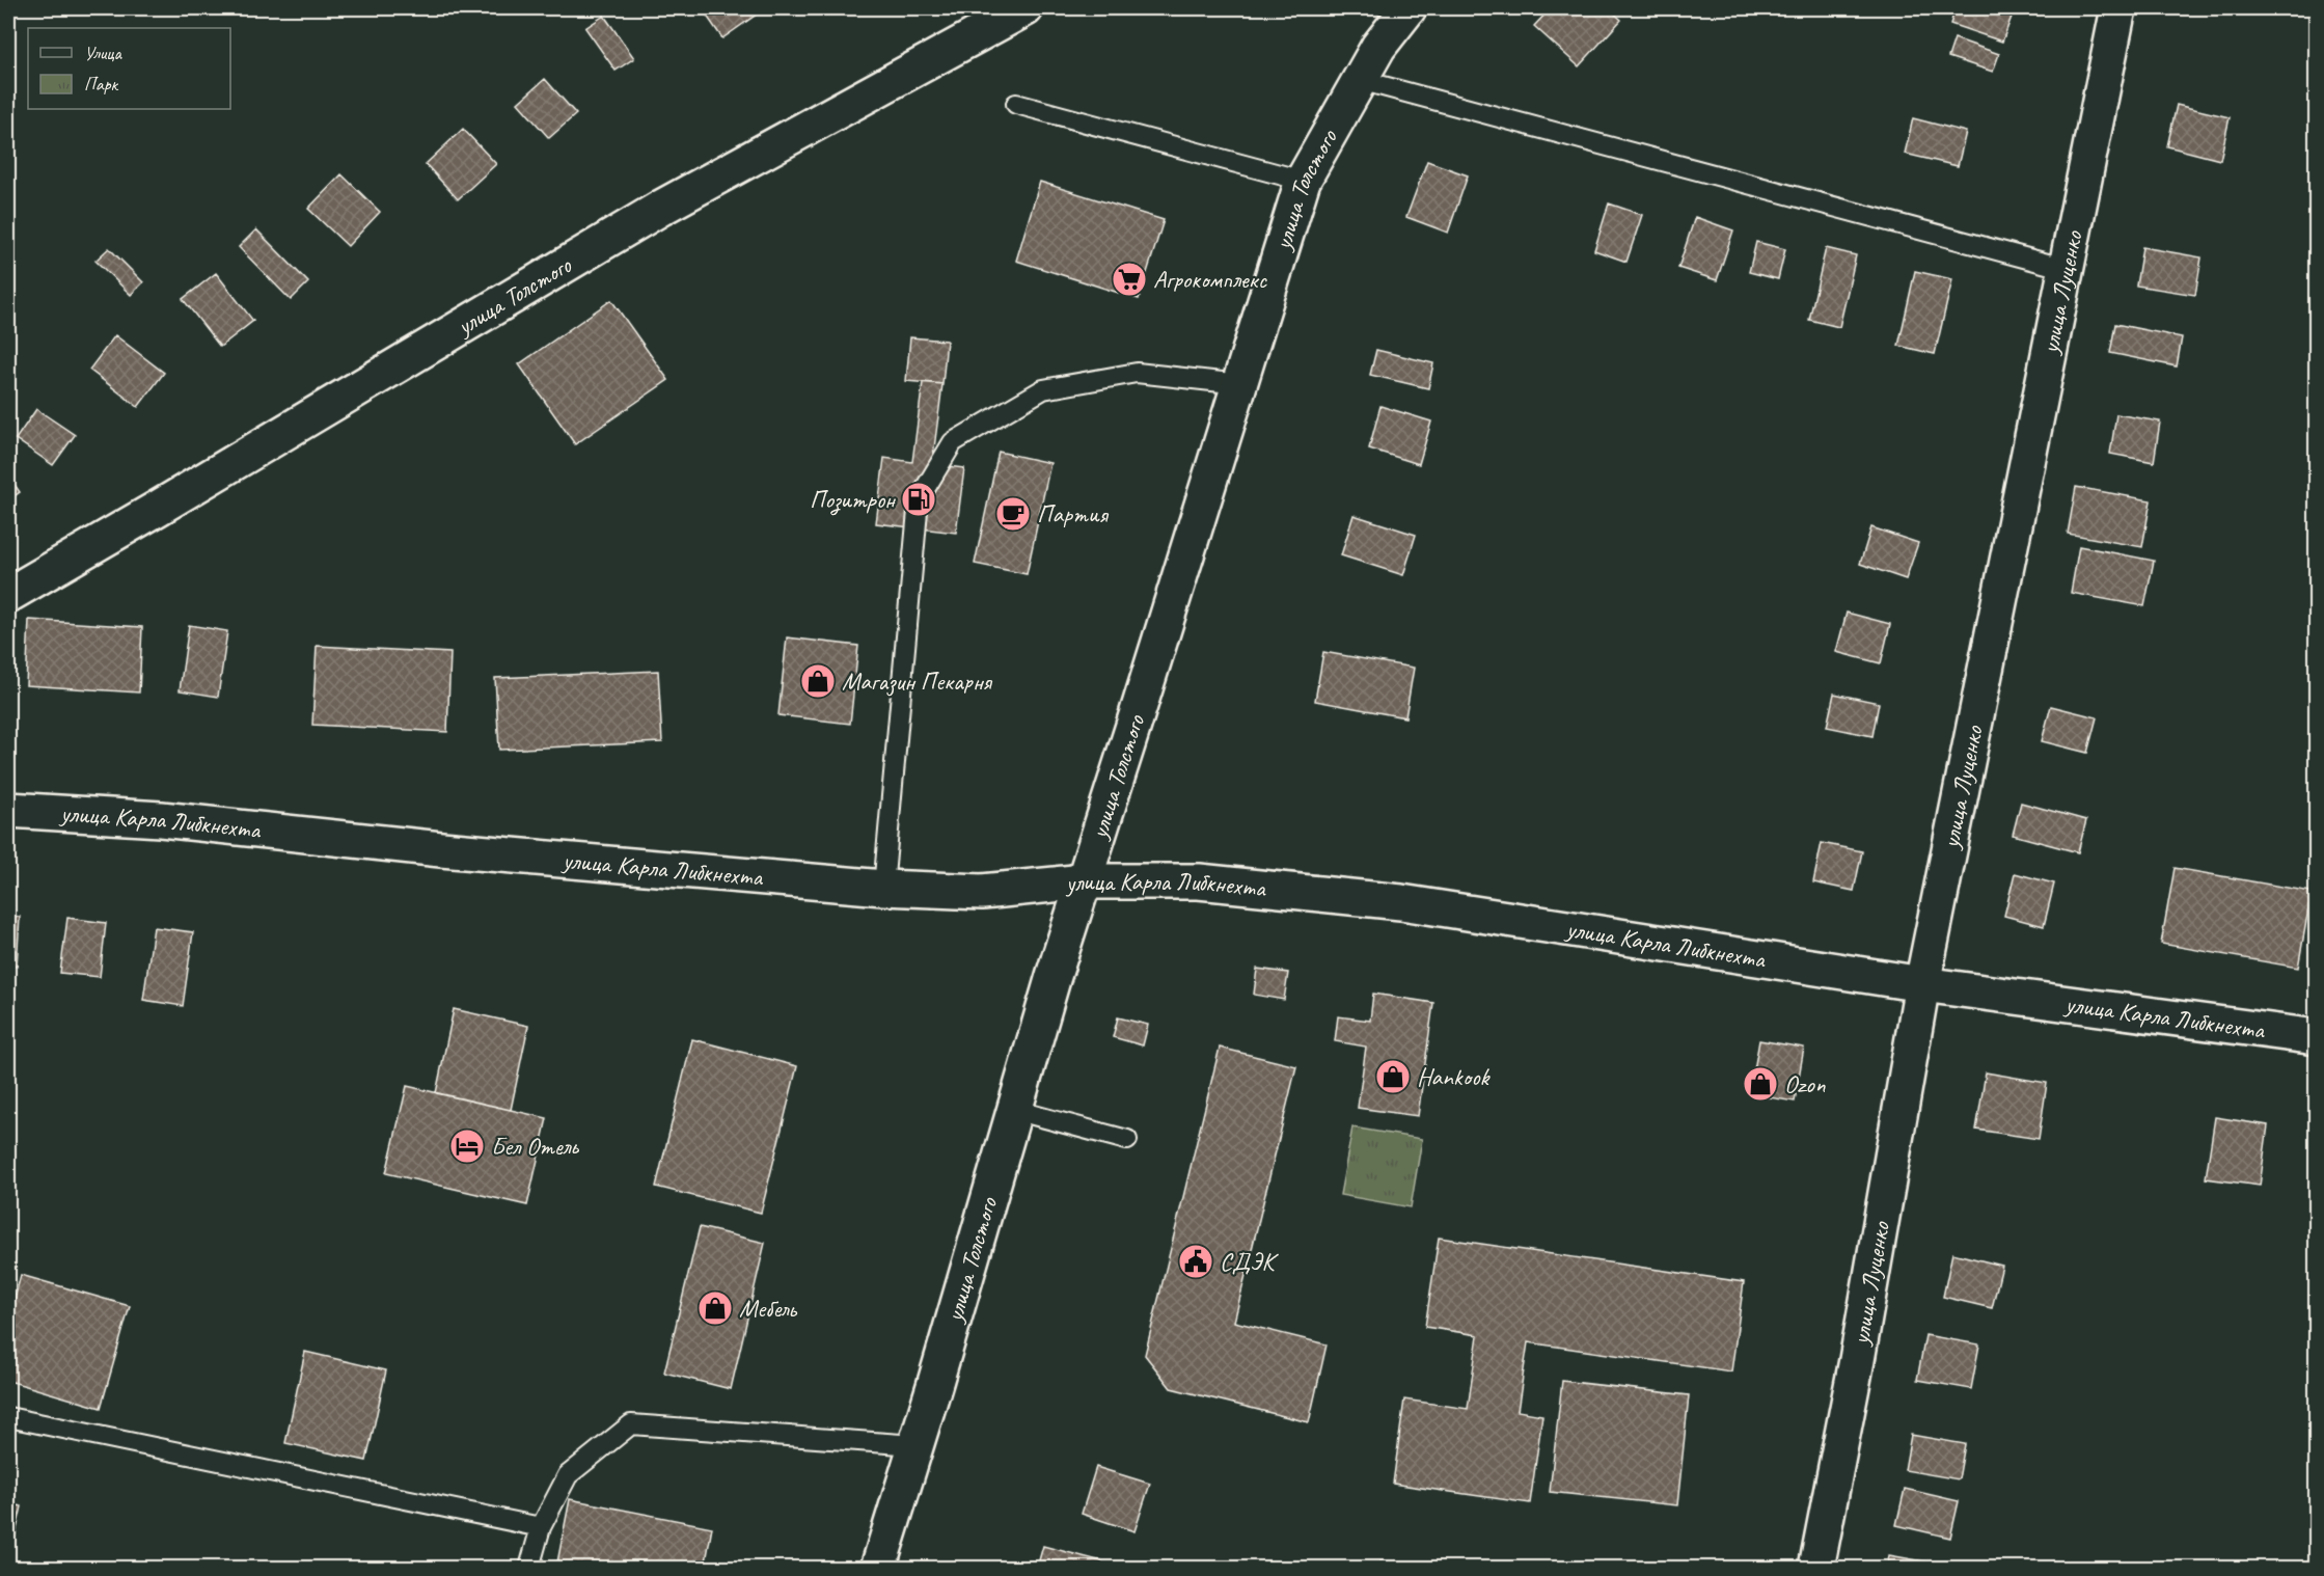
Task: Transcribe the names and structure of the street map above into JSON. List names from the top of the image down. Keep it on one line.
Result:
{"streets":{"street":["улица Толстого","улица Луценко","улица Карла Либкнехта"]},"crossings":[["улица Толстого","улица Карла Либкнехта"],["улица Луценко","улица Карла Либкнехта"]],"places":{"supermarket":["Агрокомплекс"],"fuel station":["Позитрон"],"cafe":["Партия"],"shop":["Магазин Пекарня","Hankook","Ozon","Мебель"],"hotel":["Бел Отель"],"public building":["СДЭК"]},"legend":["Улица","Парк"]}
